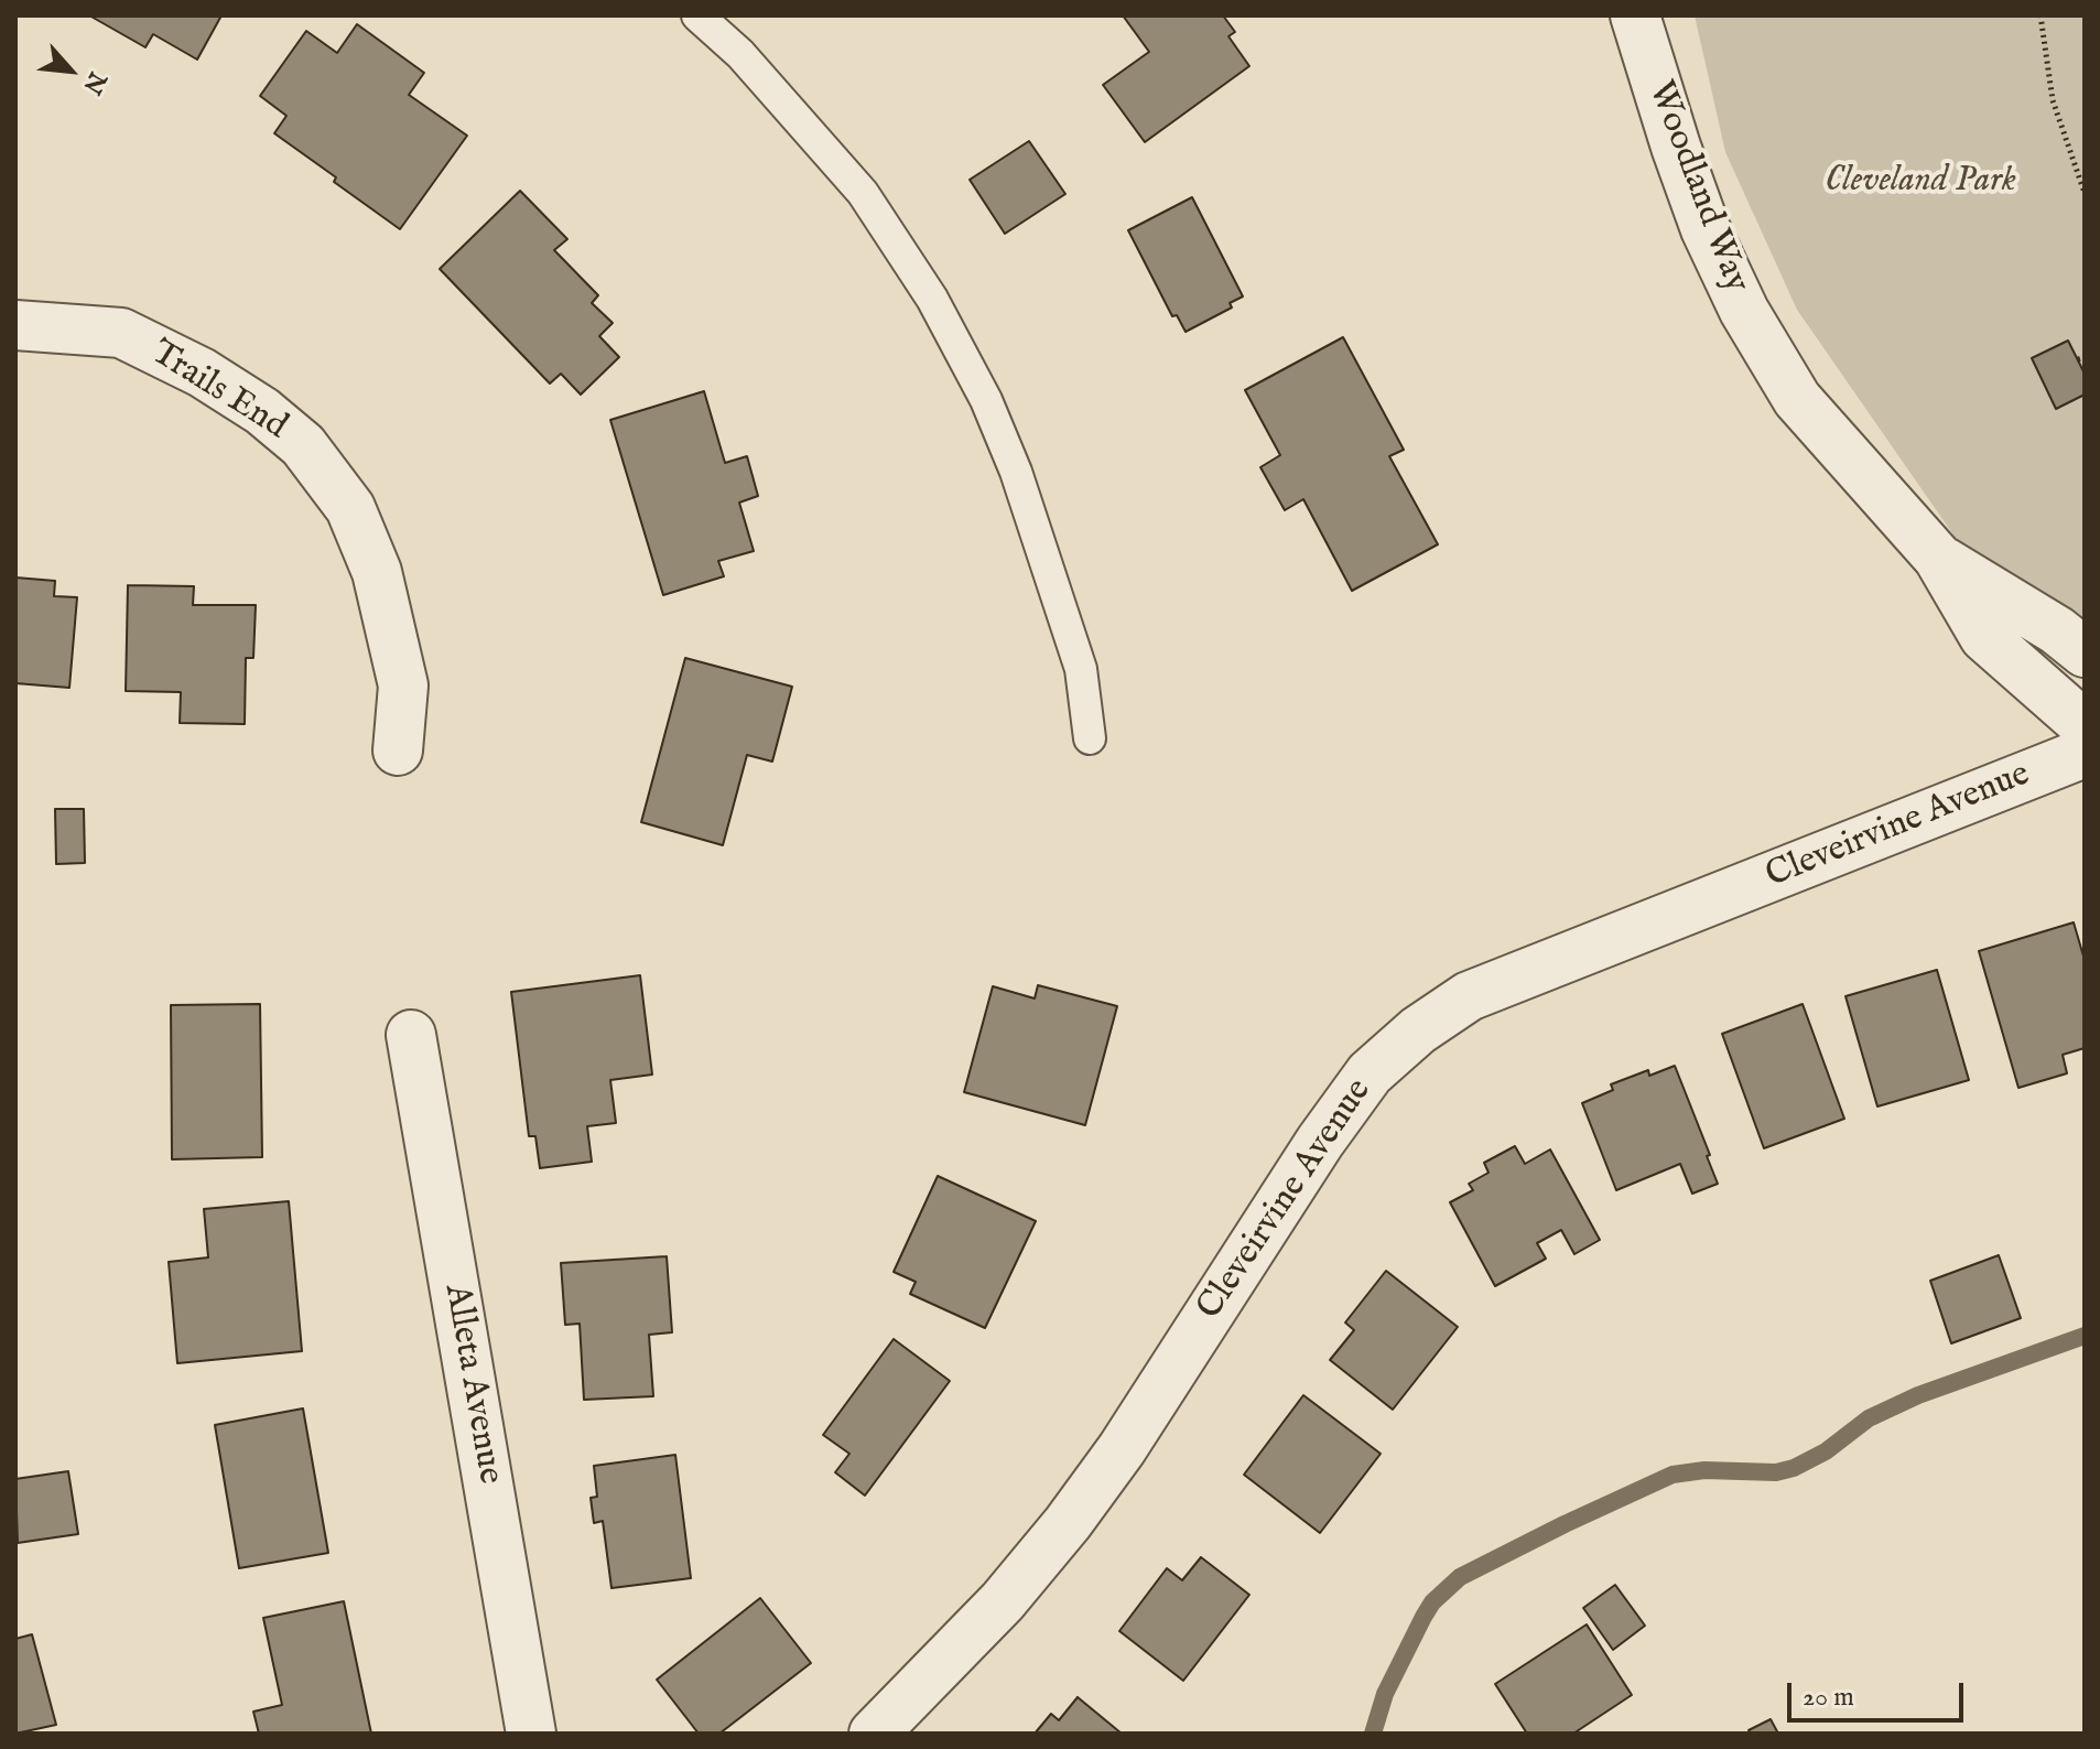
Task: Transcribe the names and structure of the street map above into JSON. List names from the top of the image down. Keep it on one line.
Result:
{"streets":{"street":["Woodland Way","Trails End","Cleveirvine Avenue","Alleta Avenue"]},"parks":["Cleveland Park"],"scale_bar":"20 m","north":"bottom right"}
